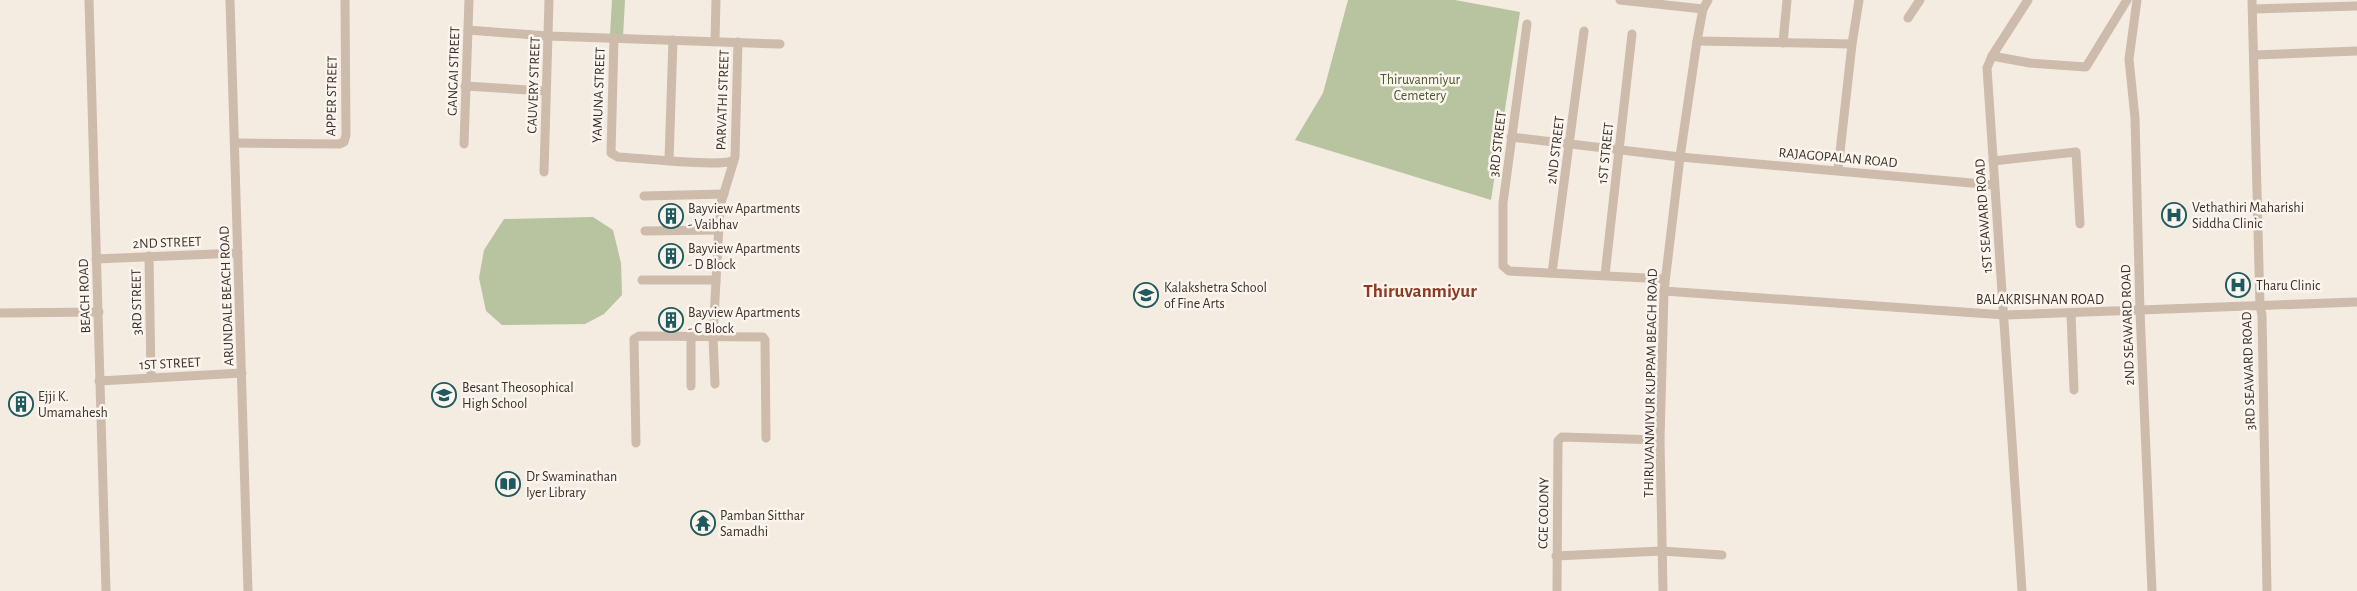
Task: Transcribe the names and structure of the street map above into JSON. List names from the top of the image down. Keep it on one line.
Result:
{"streets":{"street":["GANGAI STREET","CAUVERY STREET","YAMUNA STREET","APPER STREET","PARVATHI STREET","3RD STREET","2ND STREET","1ST STREET","RAJAGOPALAN ROAD","1ST SEAWARD ROAD","BEACH ROAD","ARUNDALE BEACH ROAD","BALAKRISHNAN ROAD","2ND SEAWARD ROAD","3RD SEAWARD ROAD","THIRUVANMIYUR KUPPAM BEACH ROAD","CGE COLONY"]},"crossings":[["APPER STREET","ARUNDALE BEACH ROAD"],["3RD STREET","2ND STREET"],["3RD STREET","1ST STREET"],["3RD STREET","RAJAGOPALAN ROAD"],["2ND STREET","RAJAGOPALAN ROAD"],["2ND STREET","BEACH ROAD"],["2ND STREET","ARUNDALE BEACH ROAD"],["1ST STREET","RAJAGOPALAN ROAD"],["1ST STREET","BEACH ROAD"],["1ST STREET","ARUNDALE BEACH ROAD"],["RAJAGOPALAN ROAD","1ST SEAWARD ROAD"],["RAJAGOPALAN ROAD","THIRUVANMIYUR KUPPAM BEACH ROAD"],["1ST SEAWARD ROAD","BALAKRISHNAN ROAD"],["BALAKRISHNAN ROAD","2ND SEAWARD ROAD"],["BALAKRISHNAN ROAD","3RD SEAWARD ROAD"],["BALAKRISHNAN ROAD","THIRUVANMIYUR KUPPAM BEACH ROAD"],["THIRUVANMIYUR KUPPAM BEACH ROAD","CGE COLONY"]],"districts":["Thiruvanmiyur"],"parks":["Thiruvanmiyur Cemetery"],"places":{"hospital":["Vethathiri Maharishi Siddha Clinic","Tharu Clinic"],"building":["Bayview Apartments - Vaibhav","Bayview Apartments - D Block","Bayview Apartments - C Block","Ejji K. Umamahesh"],"school or university":["Kalakshetra School of Fine Arts","Besant Theosophical High School"],"library":["Dr Swaminathan Iyer Library"],"temple":["Pamban Sitthar Samadhi"]}}
